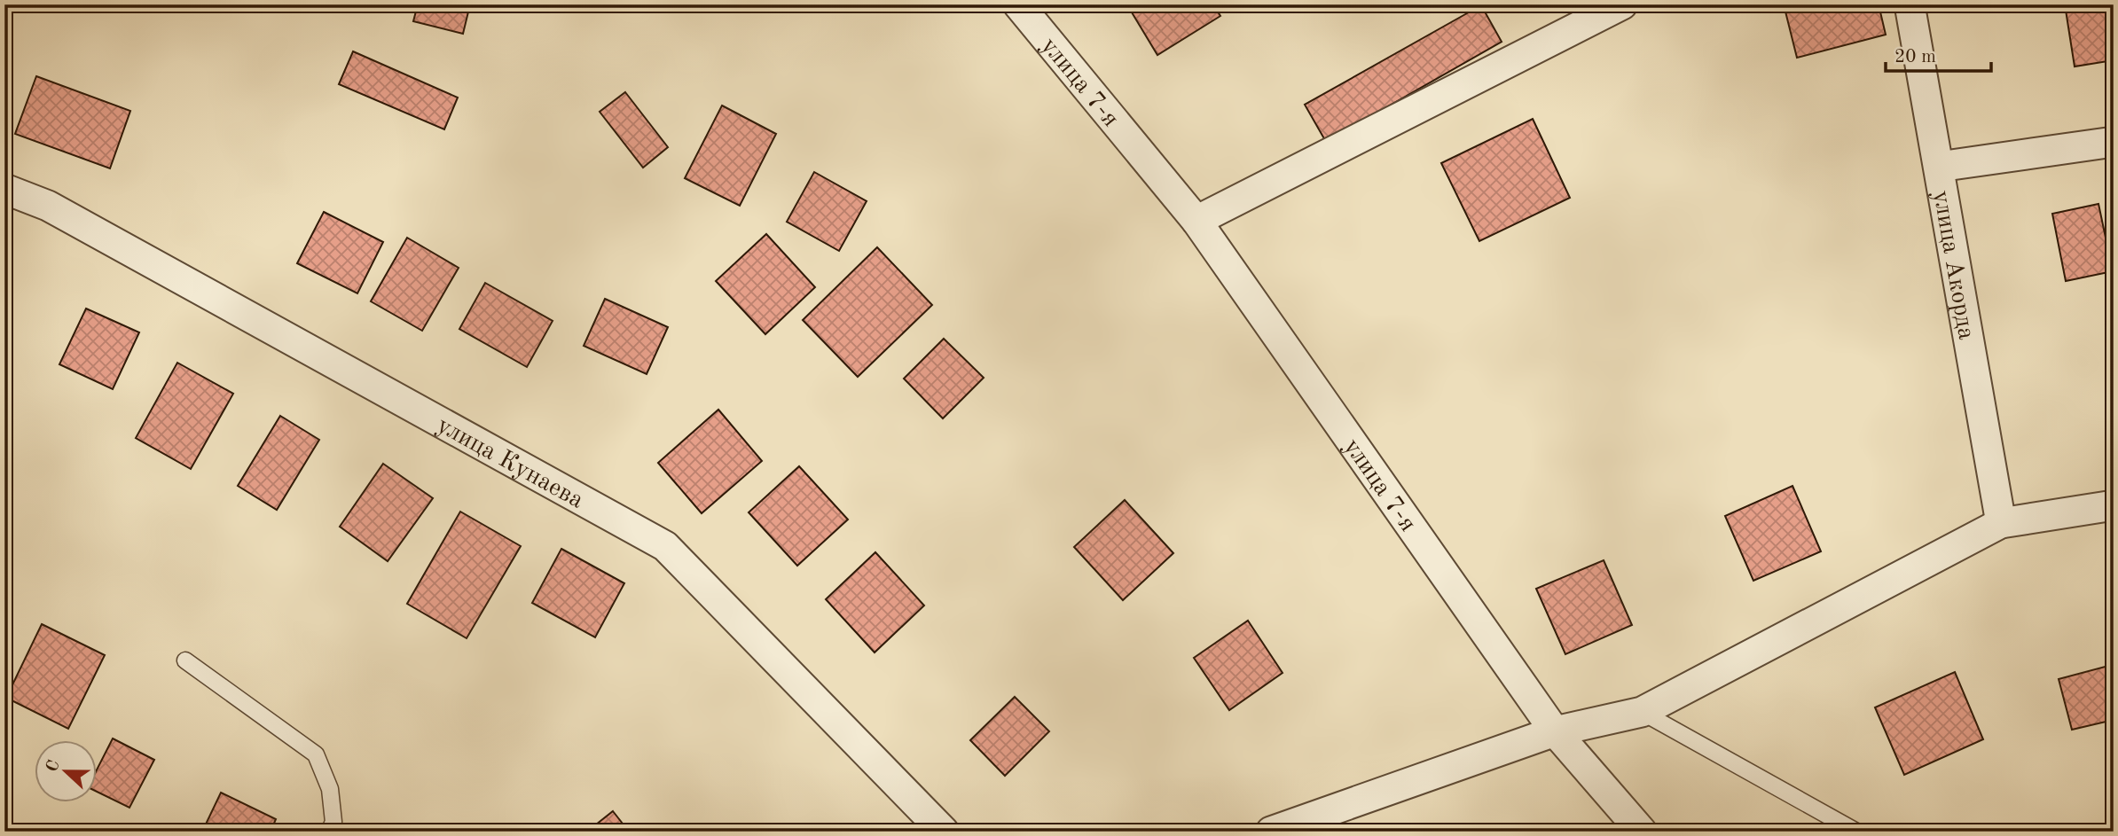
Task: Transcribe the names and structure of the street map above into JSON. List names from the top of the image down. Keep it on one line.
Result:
{"streets":{"street":["улица 7-я","улица Акорда","улица Кунаева"]},"scale_bar":"20 m","north":"left"}
